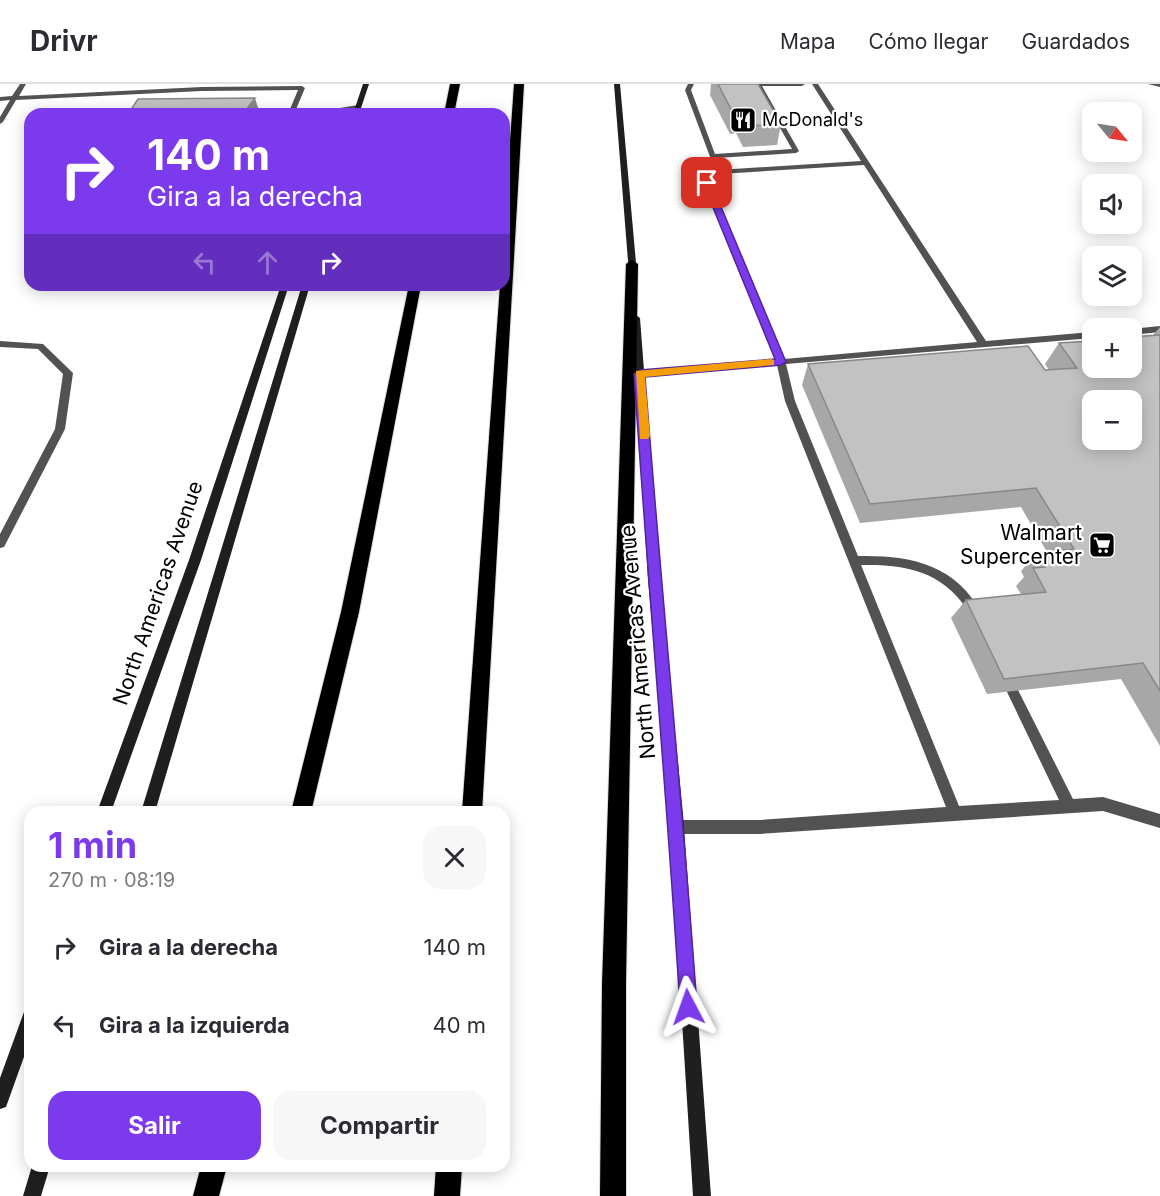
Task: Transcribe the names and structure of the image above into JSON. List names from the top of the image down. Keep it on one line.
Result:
{"streets":{"main road":["North Americas Avenue"]},"places":{"restaurant":["McDonald's"],"supermarket":["Walmart Supercenter"]},"north":"bottom right","page":{"header":"Drivr","nav":["Mapa","Cómo llegar","Guardados"],"map_buttons":["+","−"],"turn":["140 m","Gira a la derecha"],"heading":["1 min","270 m · 08:19"],"list":[{"name":"Gira a la derecha","value":"140 m"},{"name":"Gira a la izquierda","value":"40 m"}],"buttons":["Salir","Compartir"]}}
